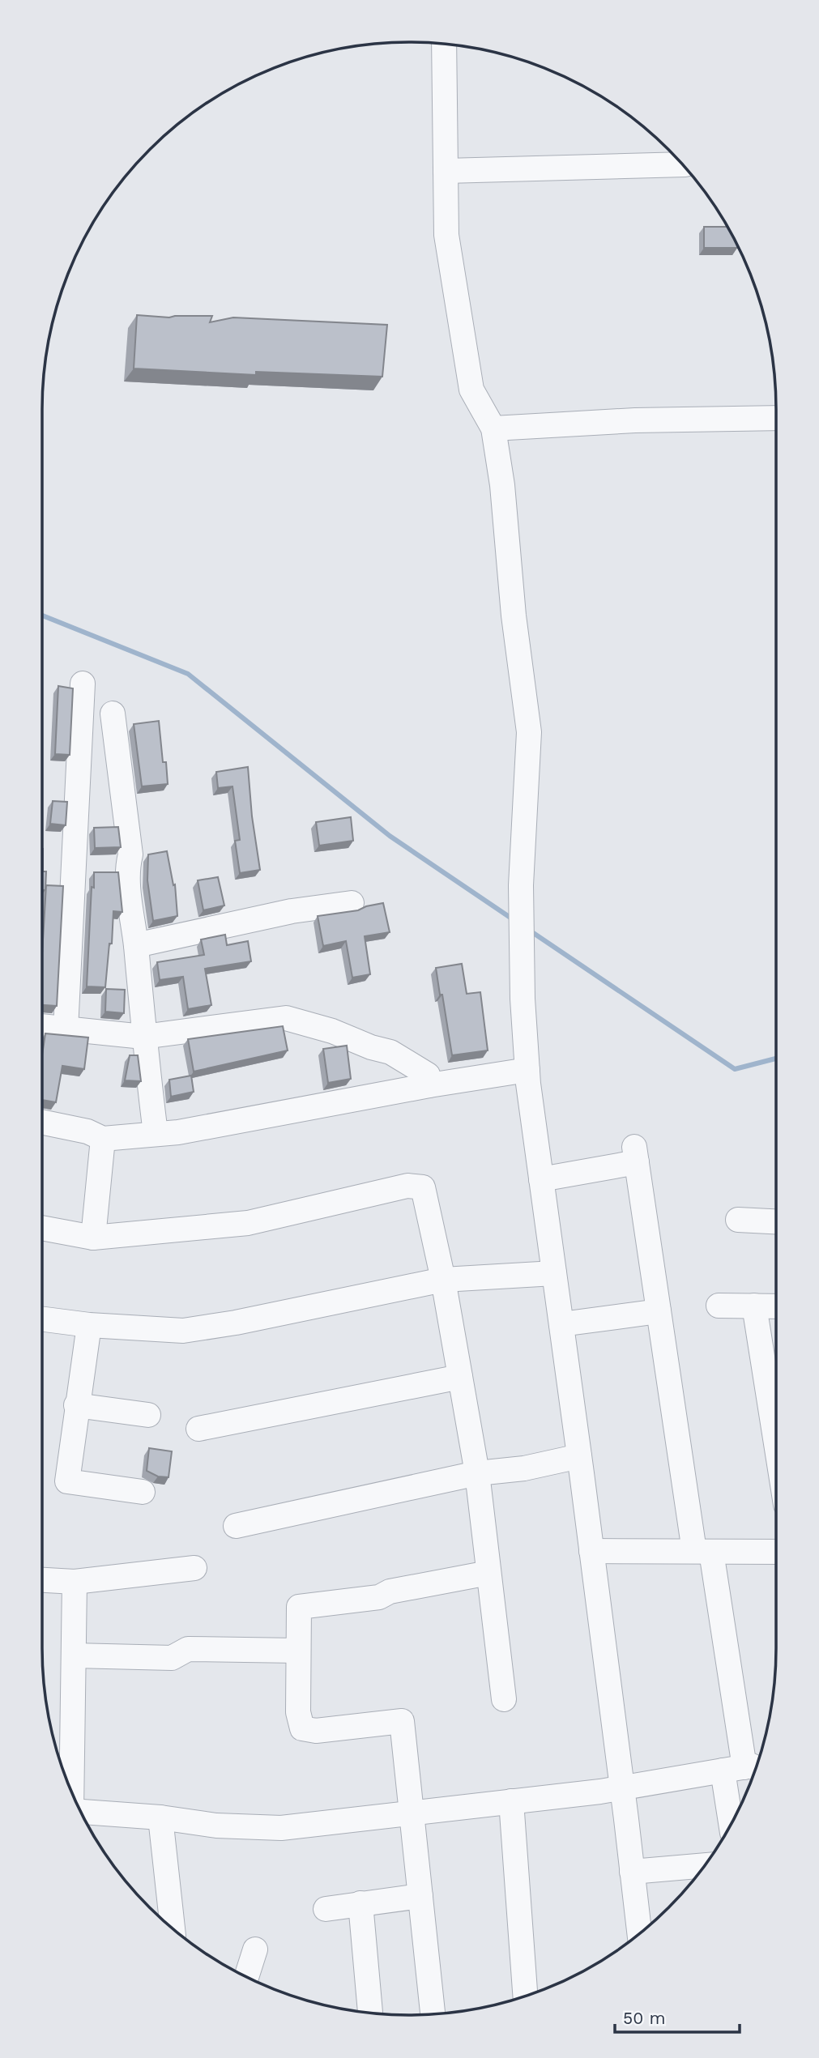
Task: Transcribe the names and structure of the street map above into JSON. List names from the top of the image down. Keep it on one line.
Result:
{"scale_bar":"50 m"}
